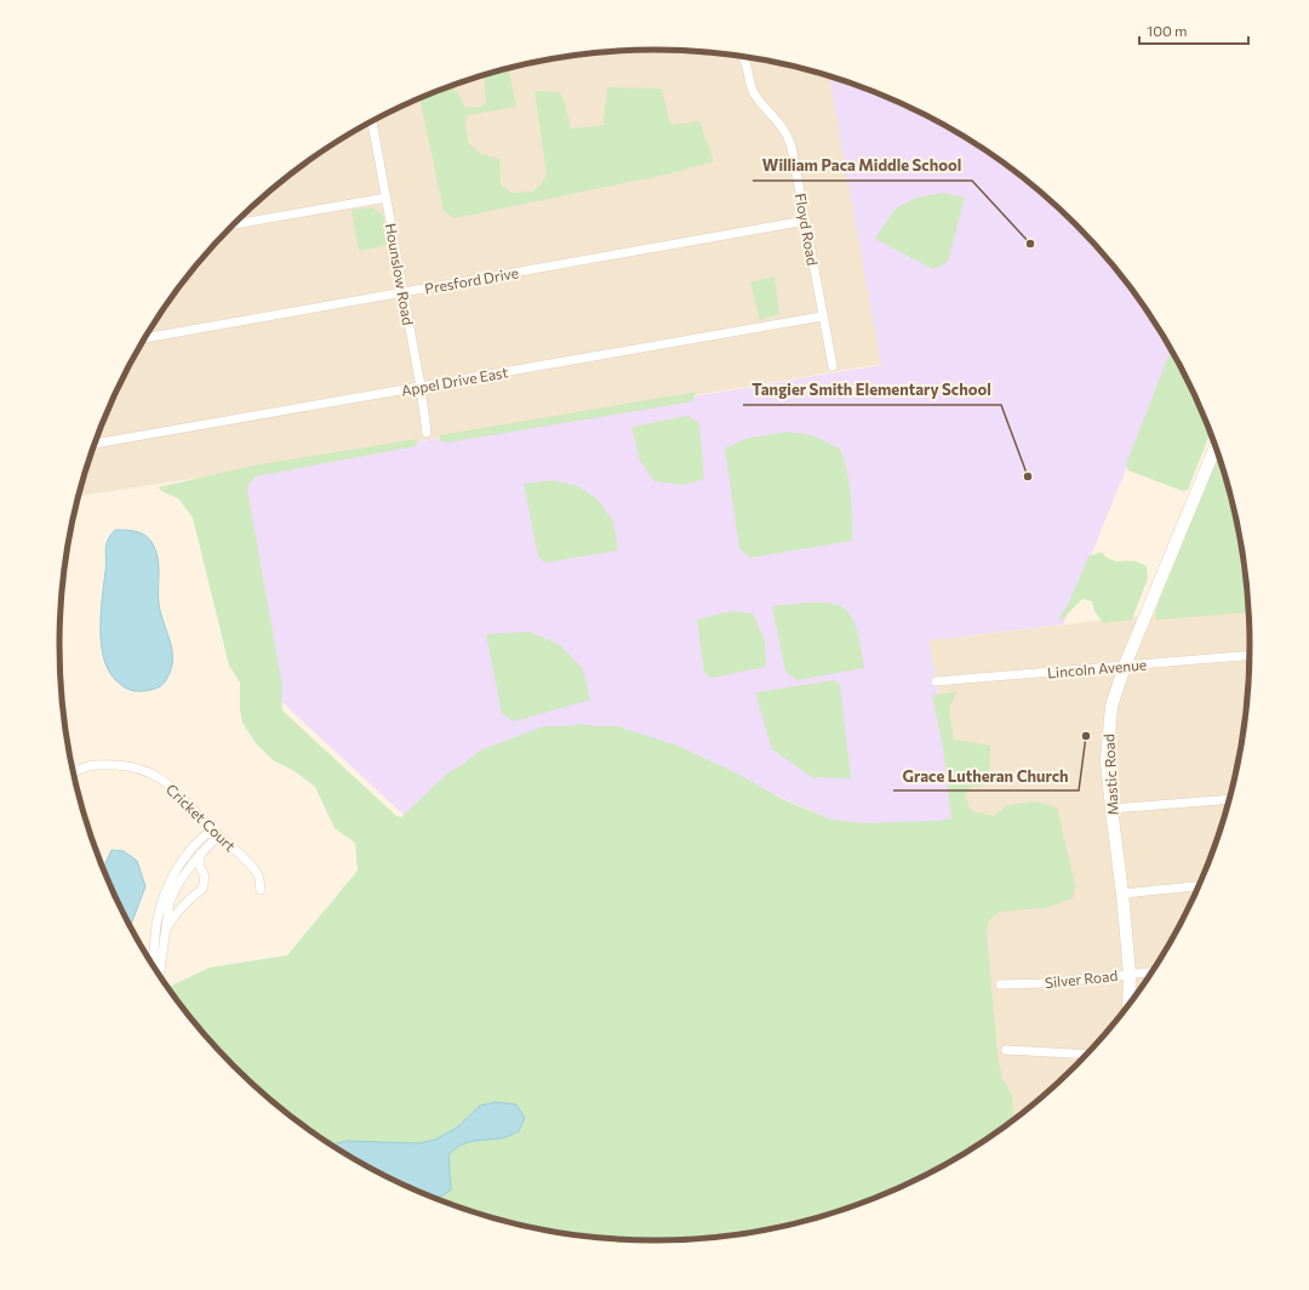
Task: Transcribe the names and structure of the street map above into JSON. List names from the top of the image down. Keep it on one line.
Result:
{"streets":{"main road":["Mastic Road"],"street":["Floyd Road","Hounslow Road","Presford Drive","Appel Drive East","Lincoln Avenue","Cricket Court","Silver Road"]},"crossings":[["Floyd Road","Presford Drive"],["Floyd Road","Appel Drive East"],["Hounslow Road","Presford Drive"],["Hounslow Road","Appel Drive East"],["Lincoln Avenue","Mastic Road"],["Mastic Road","Silver Road"]],"places":["William Paca Middle School","Tangier Smith Elementary School","Grace Lutheran Church"],"scale_bar":"100 m"}
